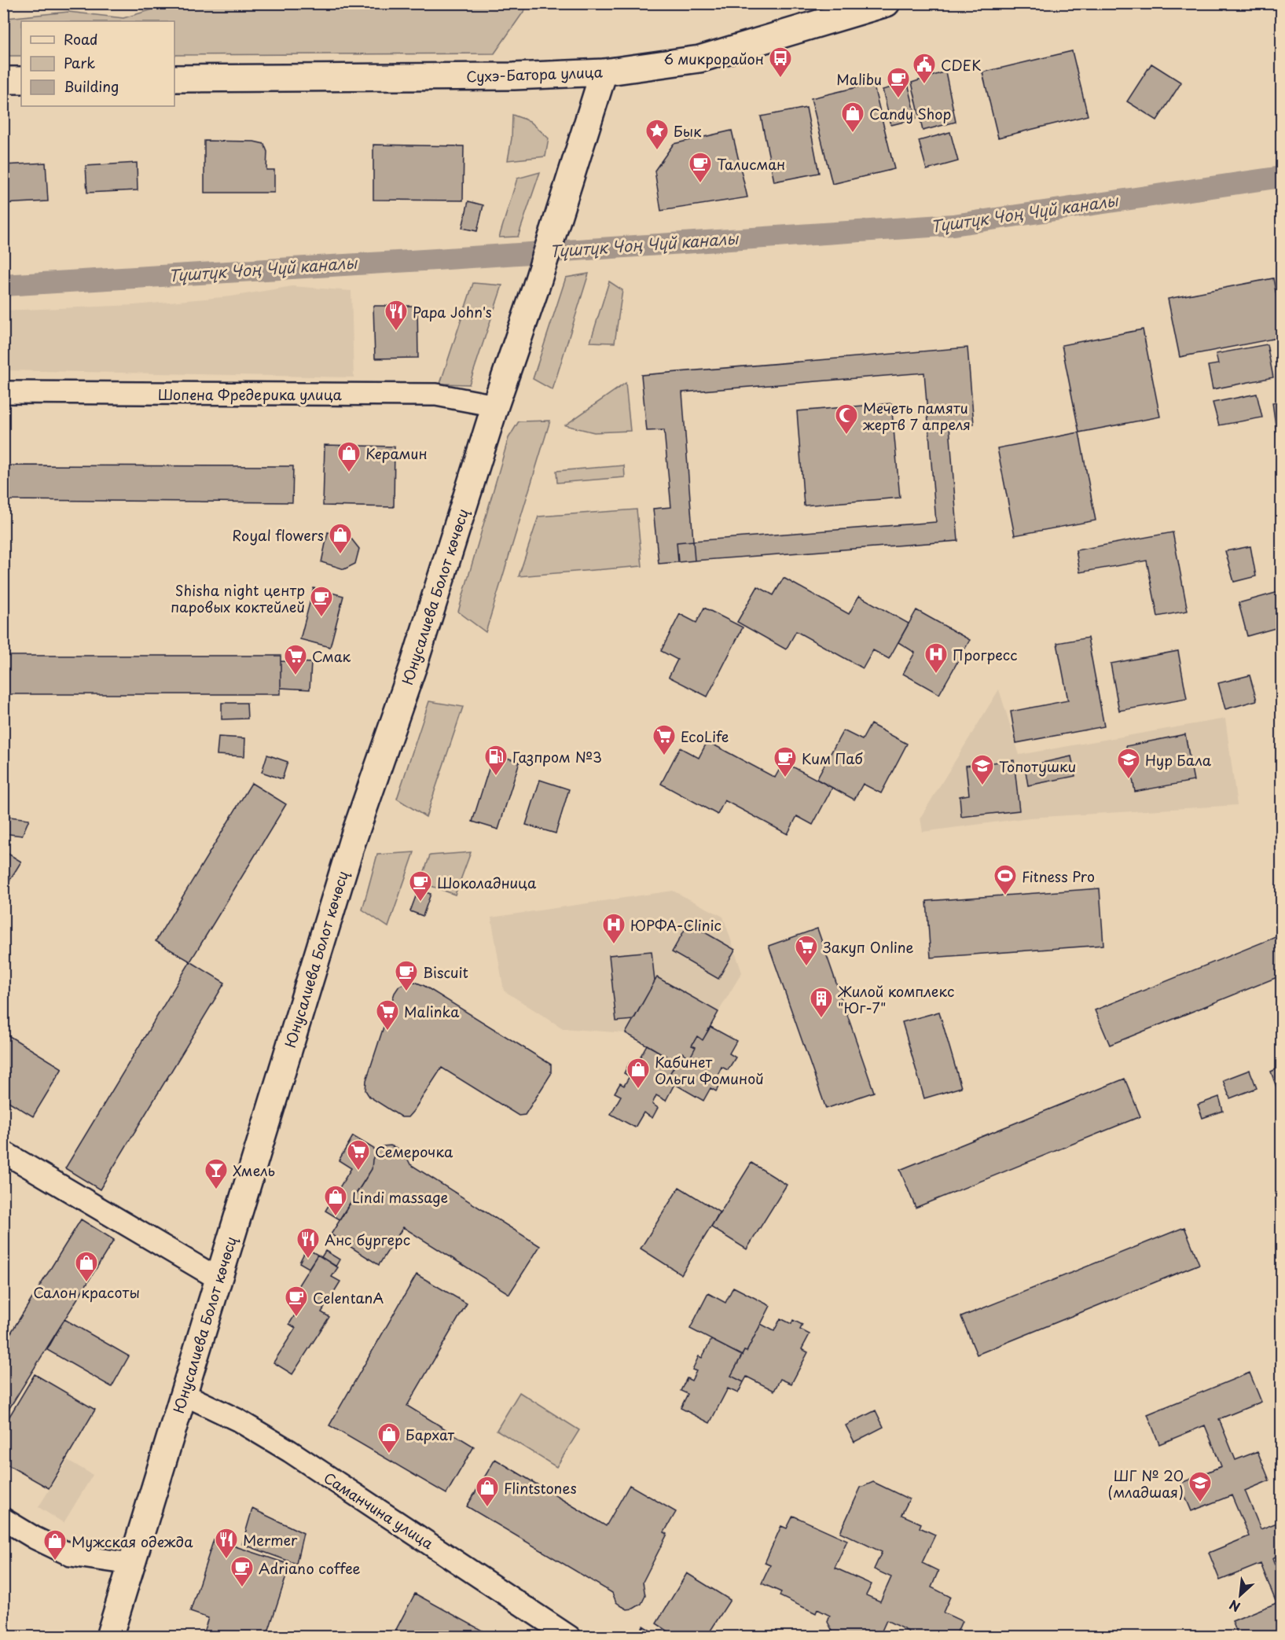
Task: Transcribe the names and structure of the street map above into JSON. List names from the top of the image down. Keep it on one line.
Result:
{"streets":{"main road":["Сухэ-Батора улица","Юнусалиева Болот көчөсү"],"street":["Шопена Фредерика улица","Саманчина улица"]},"crossings":[["Сухэ-Батора улица","Юнусалиева Болот көчөсү"],["Шопена Фредерика улица","Юнусалиева Болот көчөсү"],["Юнусалиева Болот көчөсү","Саманчина улица"]],"water":["Түштүк Чоң Чүй каналы"],"places":{"bus stop":["6 микрорайон"],"public building":["CDEK"],"cafe":["Malibu","Талисман","Shisha night центр паровых коктейлей","Ким Паб","Шоколадница","Biscuit","CelentanA","Adriano coffee"],"shop":["Candy Shop","Керамин","Royal flowers","Кабинет Ольги Фоминой","Lindi massage","Салон красоты","Бархат","Flintstones","Мужская одежда"],"place":["Бык"],"restaurant":["Papa John's","Анс бургерс","Mermer"],"mosque":["Мечеть памяти жертв 7 апреля"],"hospital":["Прогресс","ЮРФА-Clinic"],"supermarket":["Смак","EcoLife","Закуп Online","Malinka","Семерочка"],"fuel station":["Газпром №3"],"school or university":["Нур Бала","Топотушки","ШГ № 20 (младшая)"],"sports":["Fitness Pro"],"building":["Жилой комплекс \"Юг-7\""],"bar":["Хмель"]},"legend":["Road","Park","Building"],"north":"bottom left"}
